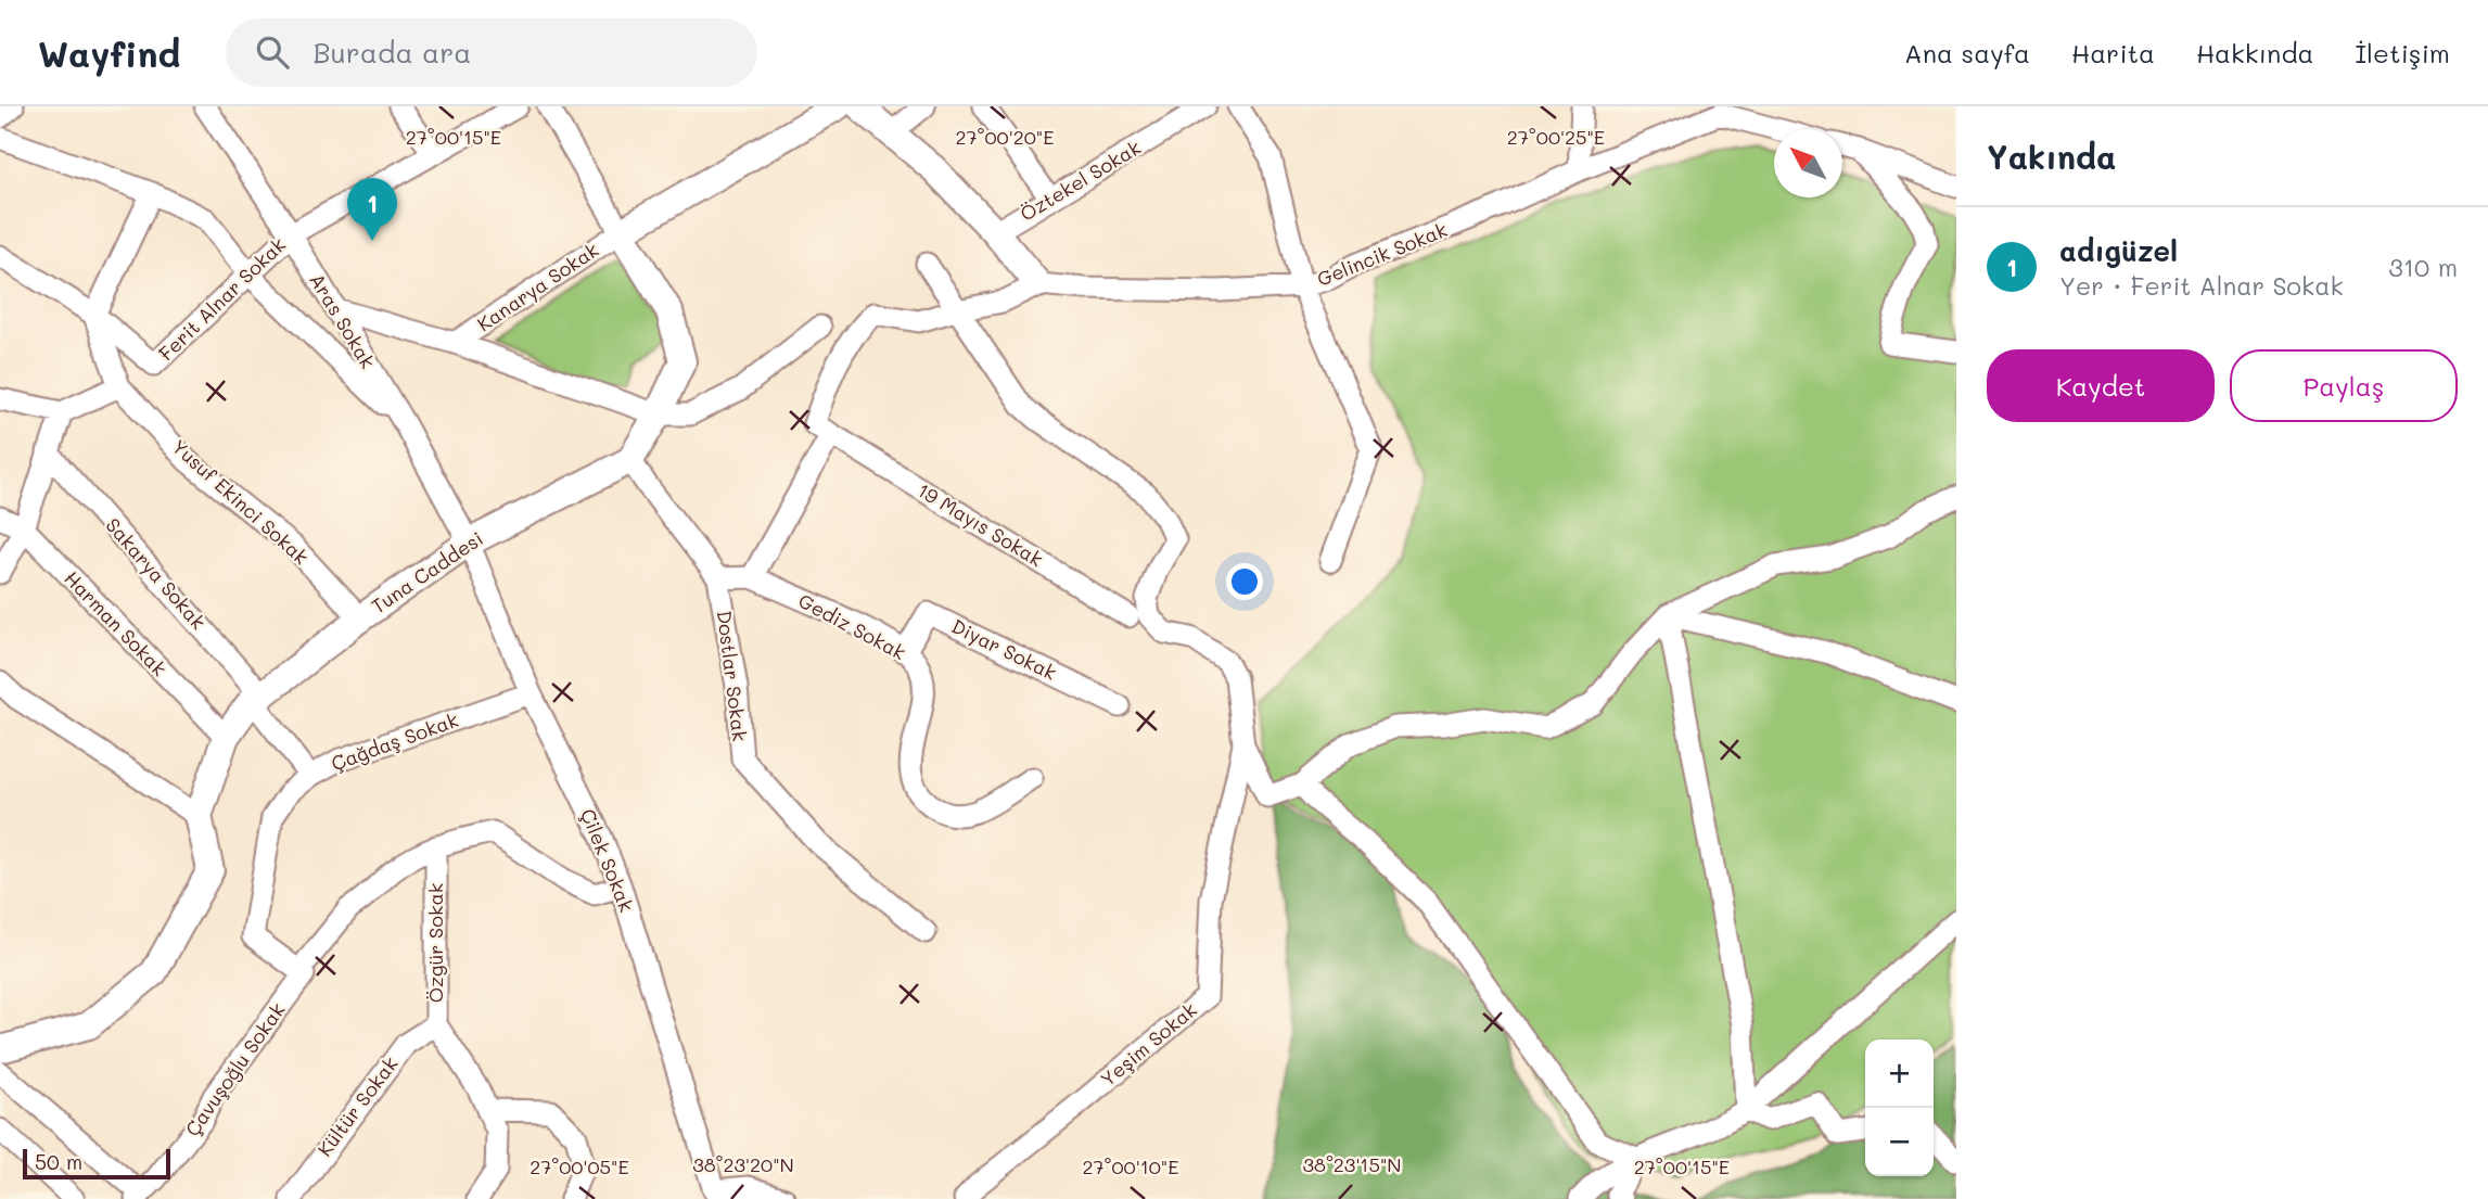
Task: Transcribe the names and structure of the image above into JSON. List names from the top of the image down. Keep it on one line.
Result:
{"streets":{"street":["Öztekel Sokak","Gelincik Sokak","Kanarya Sokak","Ferit Alnar Sokak","Aras Sokak","Yusuf Ekinci Sokak","19 Mayıs Sokak","Tuna Caddesi","Sakarya Sokak","Harman Sokak","Gediz Sokak","Diyar Sokak","Dostlar Sokak","Çağdaş Sokak","Çilek Sokak","Özgür Sokak","Yeşim Sokak","Çavuşoğlu Sokak","Kültür Sokak"]},"crossings":[["Ferit Alnar Sokak","Aras Sokak"],["Aras Sokak","Tuna Caddesi"],["Aras Sokak","Çilek Sokak"],["Yusuf Ekinci Sokak","Tuna Caddesi"],["Tuna Caddesi","Sakarya Sokak"],["Tuna Caddesi","Harman Sokak"],["Tuna Caddesi","Dostlar Sokak"],["Tuna Caddesi","Çilek Sokak"],["Sakarya Sokak","Çağdaş Sokak"],["Gediz Sokak","Diyar Sokak"],["Çağdaş Sokak","Çilek Sokak"],["Çağdaş Sokak","Çavuşoğlu Sokak"],["Özgür Sokak","Kültür Sokak"]],"scale_bar":"50 m","north":"top left","page":{"header":"Wayfind","search":"Burada ara","nav":["Ana sayfa","Harita","Hakkında","İletişim"],"heading":"Yakında","pins":"1","list":[{"mark":"1","name":"adıgüzel","note":"Yer · Ferit Alnar Sokak","value":"310 m"}],"buttons":["Kaydet","Paylaş"],"map_buttons":["+","−"],"scale":"50 m"},"coordinates":["27°00'25\"E","27°00'15\"E","27°00'20\"E","38°23'20\"N","38°23'15\"N","27°00'05\"E","27°00'10\"E"]}
